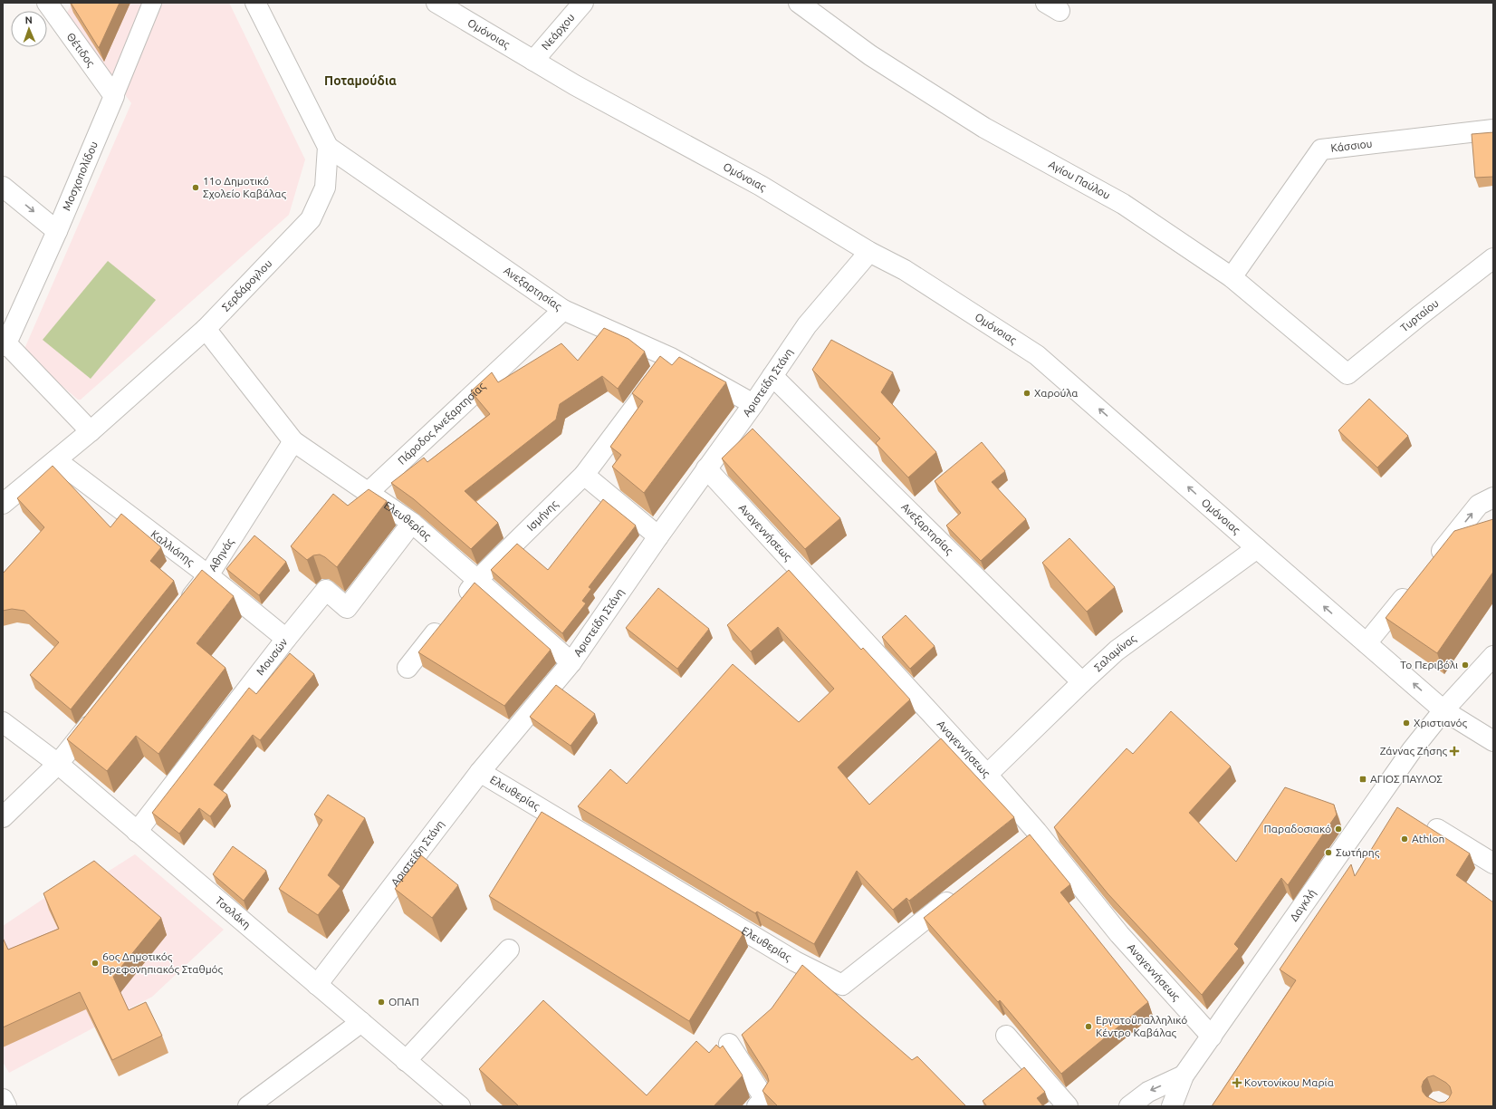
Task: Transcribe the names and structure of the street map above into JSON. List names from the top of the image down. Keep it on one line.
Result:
{"streets":{"street":["Νεάρχου","Ομόνοιας","Θέτιδος","Κάσσιου","Μοσχοπολίδου","Αγίου Παύλου","Σερδάρογλου","Ανεξαρτησίας","Τυρταίου","Αριστείδη Στάνη","Πάροδος Ανεξαρτησίας","Ισμήνης","Ελευθερίας","Αναγεννήσεως","Καλλιόπης","Αθηνάς","Σαλαμίνας","Μουσών","Δαγκλή","Τσολάκη"]},"crossings":[["Νεάρχου","Ομόνοιας"],["Ομόνοιας","Αριστείδη Στάνη"],["Ομόνοιας","Σαλαμίνας"],["Ομόνοιας","Δαγκλή"],["Θέτιδος","Μοσχοπολίδου"],["Κάσσιου","Αγίου Παύλου"],["Αγίου Παύλου","Τυρταίου"],["Σερδάρογλου","Ανεξαρτησίας"],["Σερδάρογλου","Ελευθερίας"],["Σερδάρογλου","Καλλιόπης"],["Ανεξαρτησίας","Αριστείδη Στάνη"],["Ανεξαρτησίας","Πάροδος Ανεξαρτησίας"],["Ανεξαρτησίας","Ισμήνης"],["Ανεξαρτησίας","Σαλαμίνας"],["Αριστείδη Στάνη","Ελευθερίας"],["Αριστείδη Στάνη","Αναγεννήσεως"],["Αριστείδη Στάνη","Τσολάκη"],["Πάροδος Ανεξαρτησίας","Ελευθερίας"],["Ισμήνης","Ελευθερίας"],["Ελευθερίας","Αθηνάς"],["Ελευθερίας","Μουσών"],["Αναγεννήσεως","Σαλαμίνας"],["Αναγεννήσεως","Δαγκλή"],["Καλλιόπης","Αθηνάς"],["Καλλιόπης","Μουσών"],["Μουσών","Τσολάκη"]],"one_way":["Ομόνοιας"],"districts":["Ποταμούδια"],"places":{"other":["11ο Δημοτικό Σχολείο Καβάλας","Χαρούλα","Το Περιβόλι","Χριστιανός","Παραδοσιακό","Athlon","Σωτήρης","6ος Δημοτικός Βρεφονηπιακός Σταθμός","ΟΠΑΠ","Εργατοϋπαλληλικό Κέντρο Καβάλας"],"health":["Ζάννας Ζήσης","Κοντονίκου Μαρία"],"transit":["ΑΓΙΟΣ ΠΑΥΛΟΣ"]},"north":"top"}
